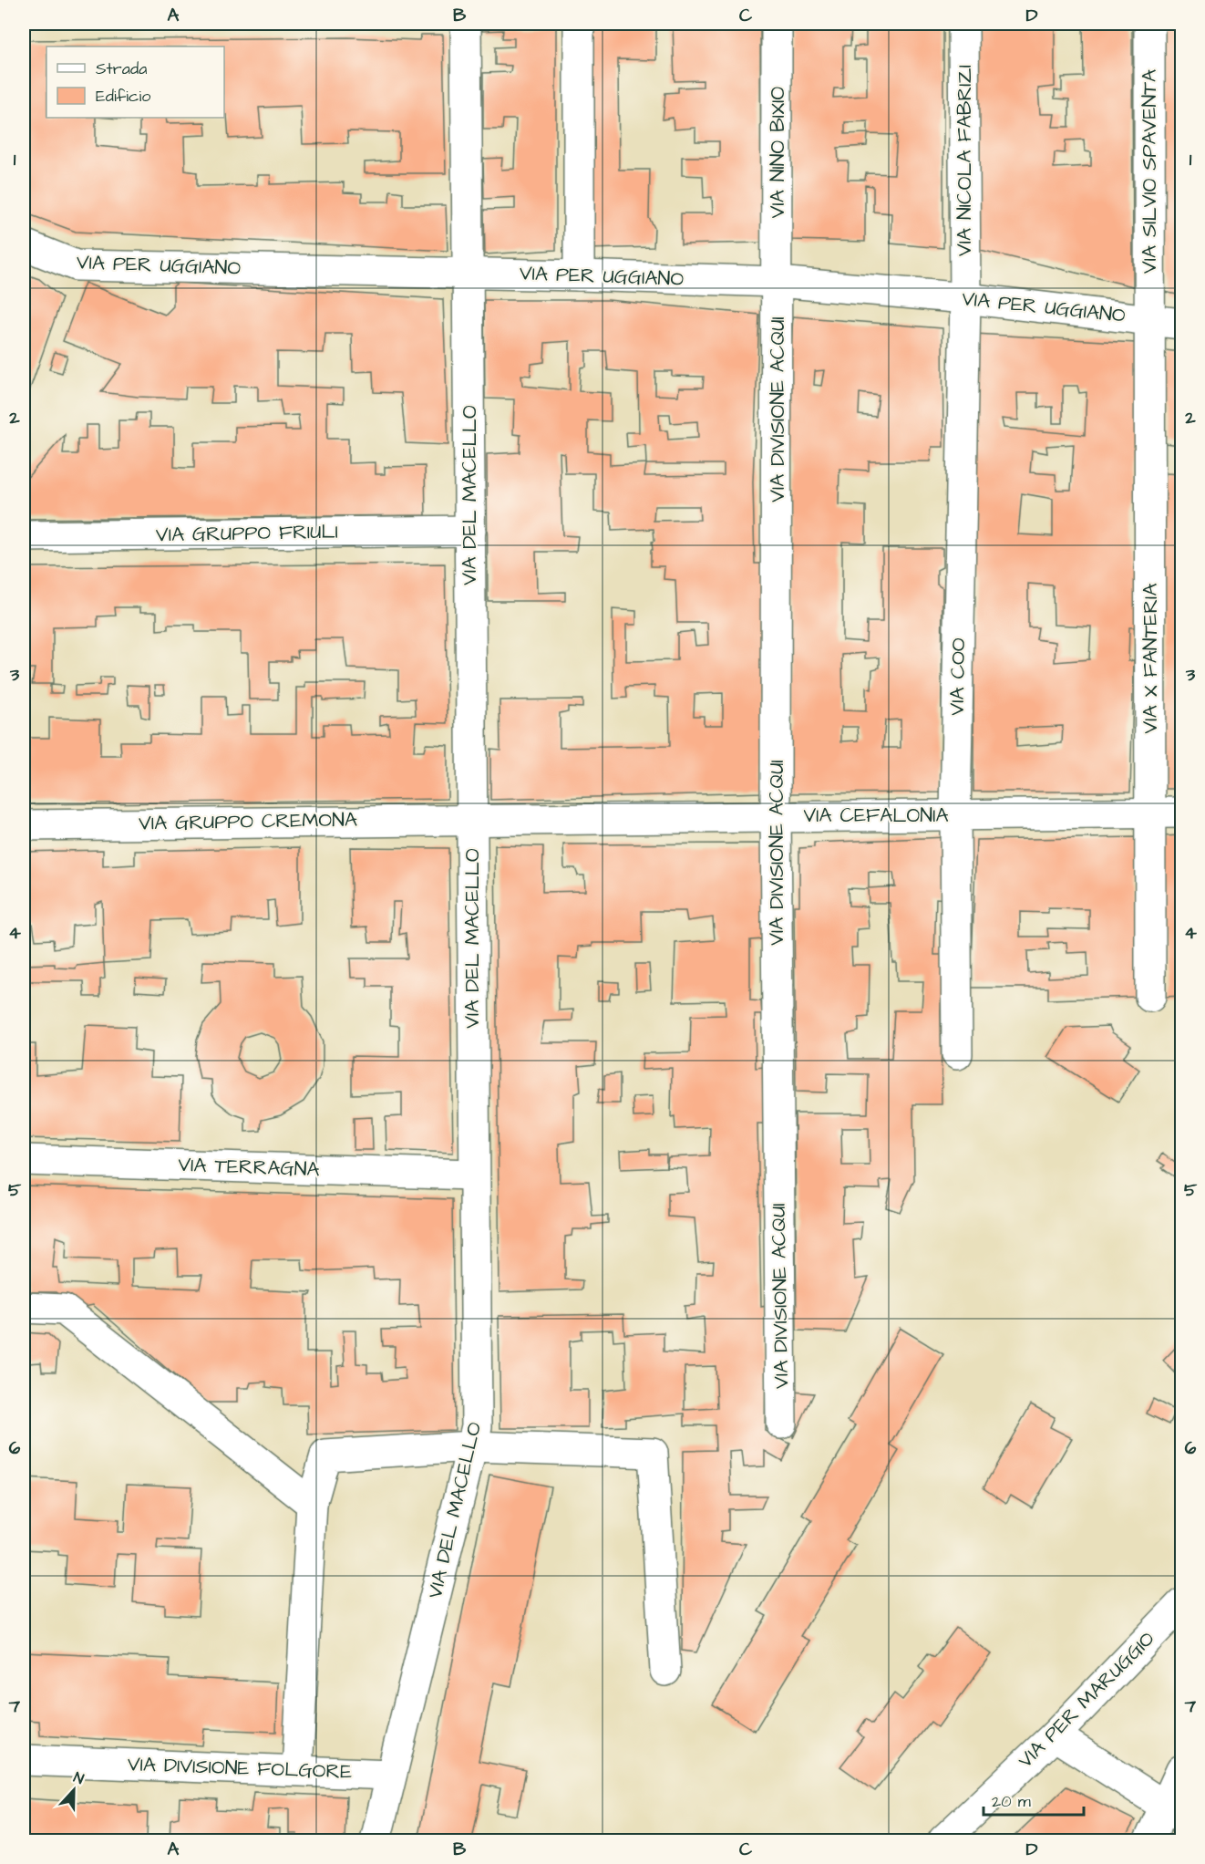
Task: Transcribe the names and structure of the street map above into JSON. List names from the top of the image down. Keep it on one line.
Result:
{"streets":{"street":["VIA NINO BIXIO","VIA NICOLA FABRIZI","VIA SILVIO SPAVENTA","VIA PER UGGIANO","VIA DIVISIONE ACQUI","VIA DEL MACELLO","VIA GRUPPO FRIULI","VIA X FANTERIA","VIA COO","VIA CEFALONIA","VIA GRUPPO CREMONA","VIA TERRAGNA","VIA PER MARUGGIO","VIA DIVISIONE FOLGORE"]},"crossings":[["VIA NINO BIXIO","VIA PER UGGIANO"],["VIA NINO BIXIO","VIA DIVISIONE ACQUI"],["VIA NICOLA FABRIZI","VIA PER UGGIANO"],["VIA NICOLA FABRIZI","VIA COO"],["VIA SILVIO SPAVENTA","VIA PER UGGIANO"],["VIA SILVIO SPAVENTA","VIA X FANTERIA"],["VIA PER UGGIANO","VIA DIVISIONE ACQUI"],["VIA PER UGGIANO","VIA DEL MACELLO"],["VIA PER UGGIANO","VIA X FANTERIA"],["VIA PER UGGIANO","VIA COO"],["VIA DIVISIONE ACQUI","VIA CEFALONIA"],["VIA DEL MACELLO","VIA GRUPPO FRIULI"],["VIA DEL MACELLO","VIA CEFALONIA"],["VIA DEL MACELLO","VIA GRUPPO CREMONA"],["VIA DEL MACELLO","VIA TERRAGNA"],["VIA DEL MACELLO","VIA DIVISIONE FOLGORE"],["VIA X FANTERIA","VIA CEFALONIA"],["VIA COO","VIA CEFALONIA"],["VIA CEFALONIA","VIA GRUPPO CREMONA"]],"legend":["Strada","Edificio"],"scale_bar":"20 m","north":"top","grid":{"columns":["A","B","C","D"],"rows":["1","2","3","4","5","6","7"]}}
